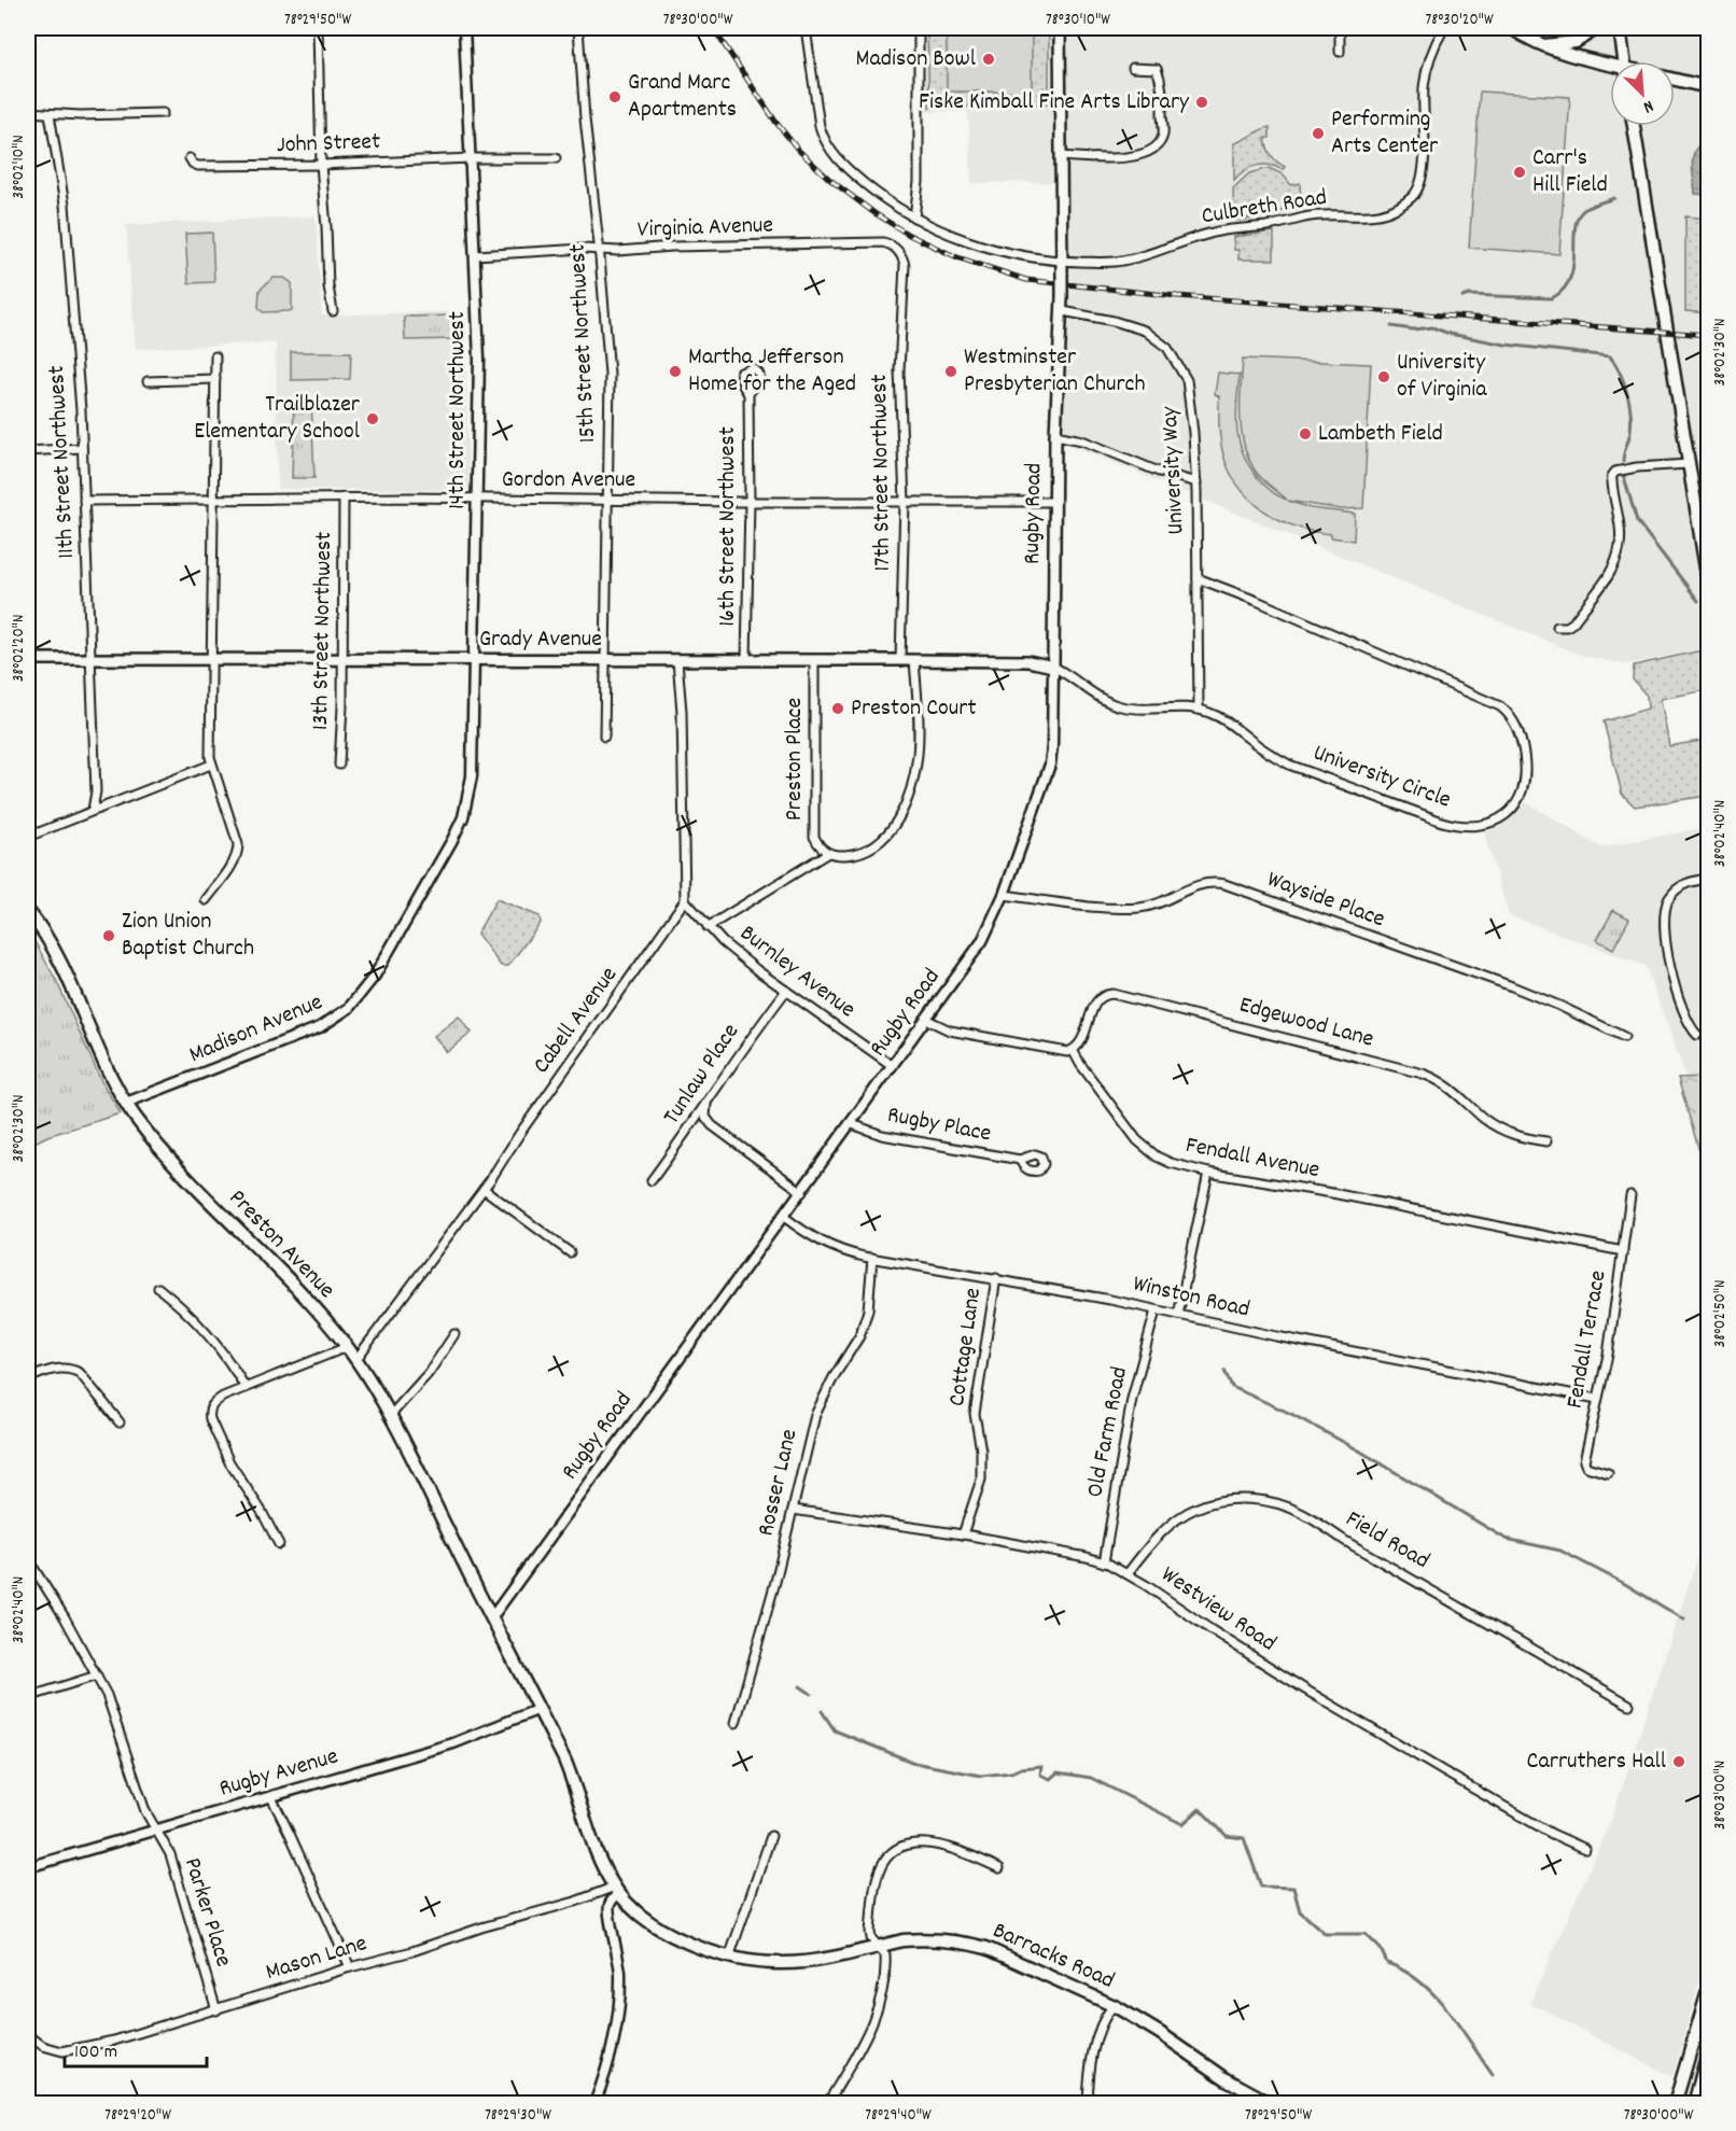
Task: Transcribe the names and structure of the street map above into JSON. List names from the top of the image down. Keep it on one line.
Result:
{"streets":{"main road":["Rugby Road","Grady Avenue","Preston Avenue","Barracks Road"],"street":["John Street","Culbreth Road","Virginia Avenue","15th Street Northwest","14th Street Northwest","11th Street Northwest","University Way","17th Street Northwest","Gordon Avenue","16th Street Northwest","13th Street Northwest","Preston Place","University Circle","Wayside Place","Burnley Avenue","Cabell Avenue","Edgewood Lane","Madison Avenue","Tunlaw Place","Rugby Place","Fendall Avenue","Winston Road","Fendall Terrace","Cottage Lane","Old Farm Road","Rosser Lane","Field Road","Westview Road","Rugby Avenue","Parker Place","Mason Lane"]},"crossings":[["John Street","14th Street Northwest"],["Culbreth Road","Rugby Road"],["Virginia Avenue","15th Street Northwest"],["Virginia Avenue","14th Street Northwest"],["Virginia Avenue","17th Street Northwest"],["15th Street Northwest","Gordon Avenue"],["15th Street Northwest","Grady Avenue"],["14th Street Northwest","Gordon Avenue"],["14th Street Northwest","Grady Avenue"],["14th Street Northwest","Madison Avenue"],["11th Street Northwest","Gordon Avenue"],["11th Street Northwest","Grady Avenue"],["University Way","Rugby Road"],["University Way","University Circle"],["17th Street Northwest","Gordon Avenue"],["17th Street Northwest","Grady Avenue"],["Gordon Avenue","Rugby Road"],["Gordon Avenue","16th Street Northwest"],["Gordon Avenue","13th Street Northwest"],["Rugby Road","Grady Avenue"],["Rugby Road","University Circle"],["Rugby Road","Wayside Place"],["Rugby Road","Burnley Avenue"],["Rugby Road","Rugby Place"],["Rugby Road","Preston Avenue"],["Rugby Road","Winston Road"],["16th Street Northwest","Grady Avenue"],["13th Street Northwest","Grady Avenue"],["Grady Avenue","Preston Place"],["Grady Avenue","University Circle"],["Burnley Avenue","Cabell Avenue"],["Burnley Avenue","Tunlaw Place"],["Cabell Avenue","Preston Avenue"],["Edgewood Lane","Fendall Avenue"],["Madison Avenue","Preston Avenue"],["Fendall Avenue","Fendall Terrace"],["Winston Road","Fendall Terrace"],["Winston Road","Cottage Lane"],["Winston Road","Old Farm Road"],["Winston Road","Rosser Lane"],["Cottage Lane","Westview Road"],["Old Farm Road","Westview Road"],["Rosser Lane","Westview Road"],["Field Road","Westview Road"],["Rugby Avenue","Parker Place"],["Parker Place","Mason Lane"],["Barracks Road","Mason Lane"]],"places":["Madison Bowl","Grand Marc Apartments","Fiske Kimball Fine Arts Library","Performing Arts Center","Carr's Hill Field","Martha Jefferson Home for the Aged","Westminster Presbyterian Church","University of Virginia","Trailblazer Elementary School","Lambeth Field","Preston Court","Zion Union Baptist Church","Carruthers Hall"],"scale_bar":"100 m","north":"bottom right","coordinates":["78°29'50\"W","78°30'00\"W","78°30'10\"W","78°30'20\"W","38°02'10\"N","38°02'30\"N","38°02'20\"N","38°02'40\"N","38°02'50\"N","38°03'00\"N","78°29'20\"W","78°29'30\"W","78°29'40\"W"]}
